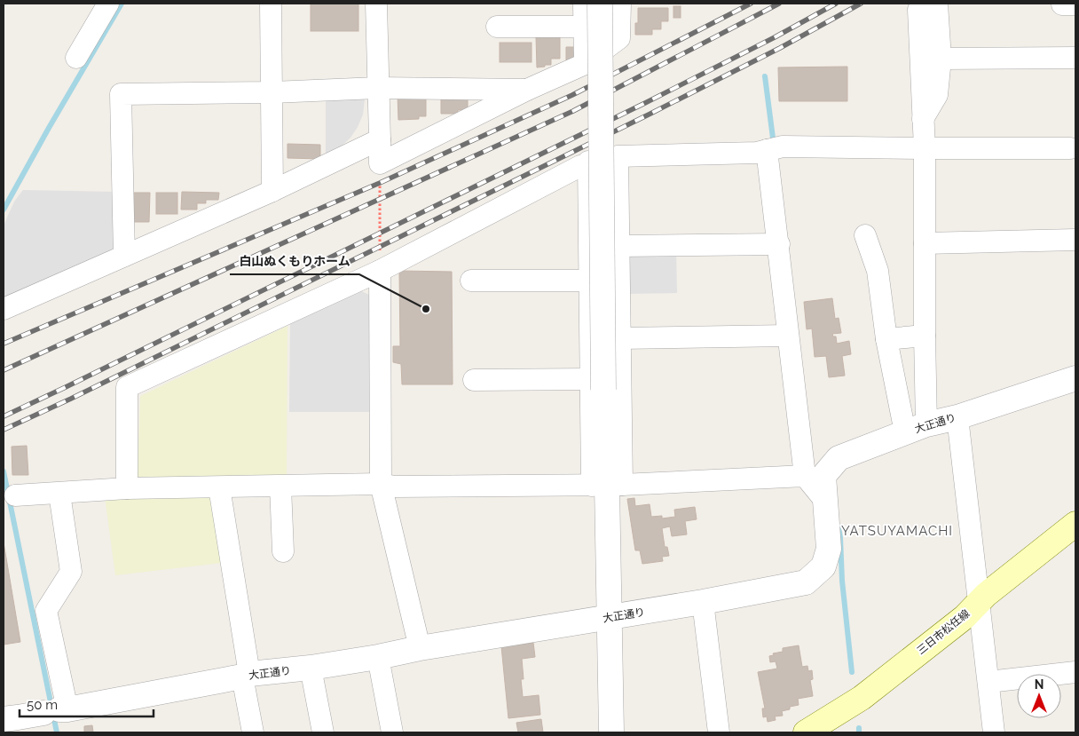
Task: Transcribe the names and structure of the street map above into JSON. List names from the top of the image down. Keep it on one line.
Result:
{"streets":{"main road":["三日市松任線"],"street":["大正通り"]},"districts":["YATSUYAMACHI"],"places":["白山ぬくもりホーム"],"scale_bar":"50 m","north":"top"}
